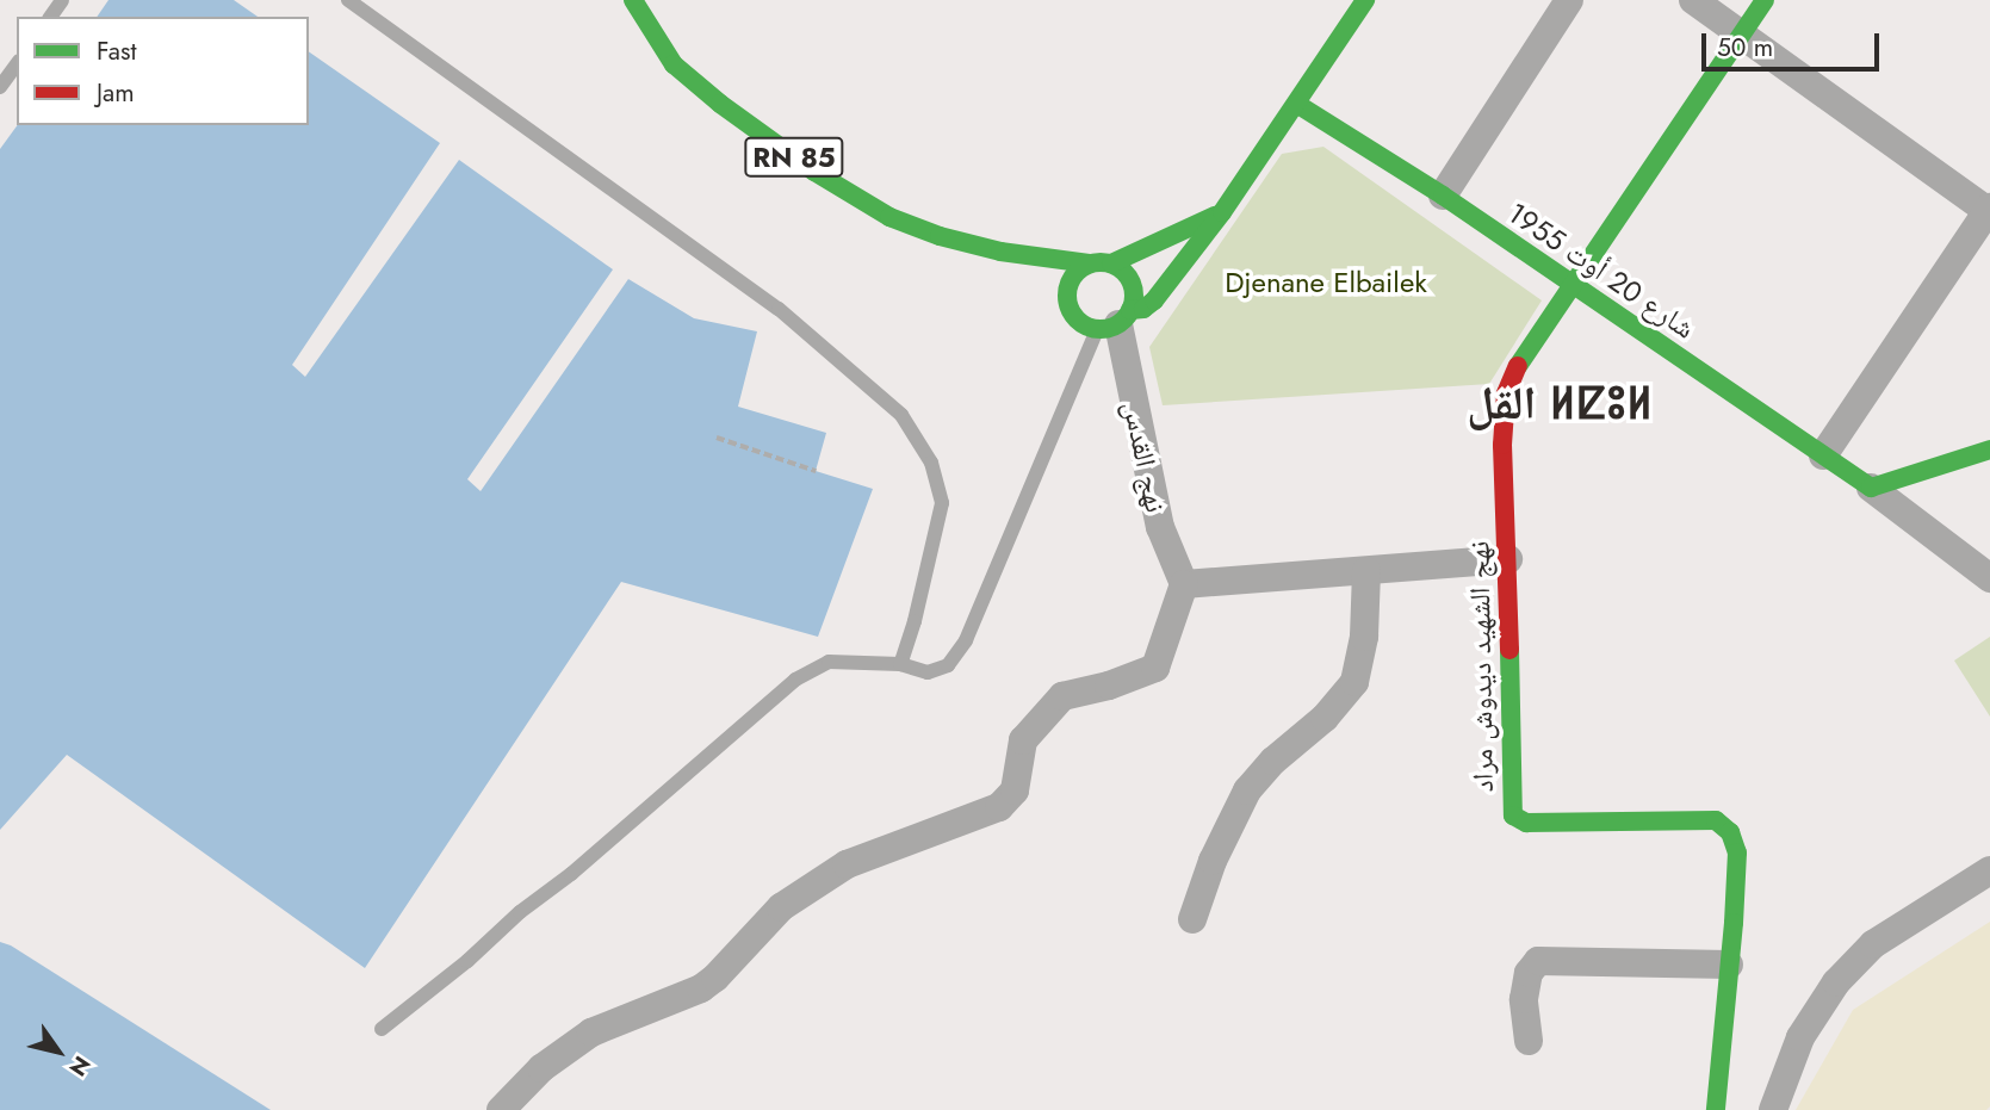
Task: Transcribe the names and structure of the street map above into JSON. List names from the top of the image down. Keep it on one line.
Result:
{"streets":{"street":["RN 85","شارع 20 أوت 1955","نهج القدس","نهج الشهيد ديدوش مراد"]},"crossings":[["RN 85","نهج القدس"],["شارع 20 أوت 1955","نهج الشهيد ديدوش مراد"]],"districts":["القل ⵍⵇⵓⵍ"],"parks":["Djenane Elbailek"],"legend":["Fast","Jam"],"scale_bar":"50 m","north":"bottom right"}
